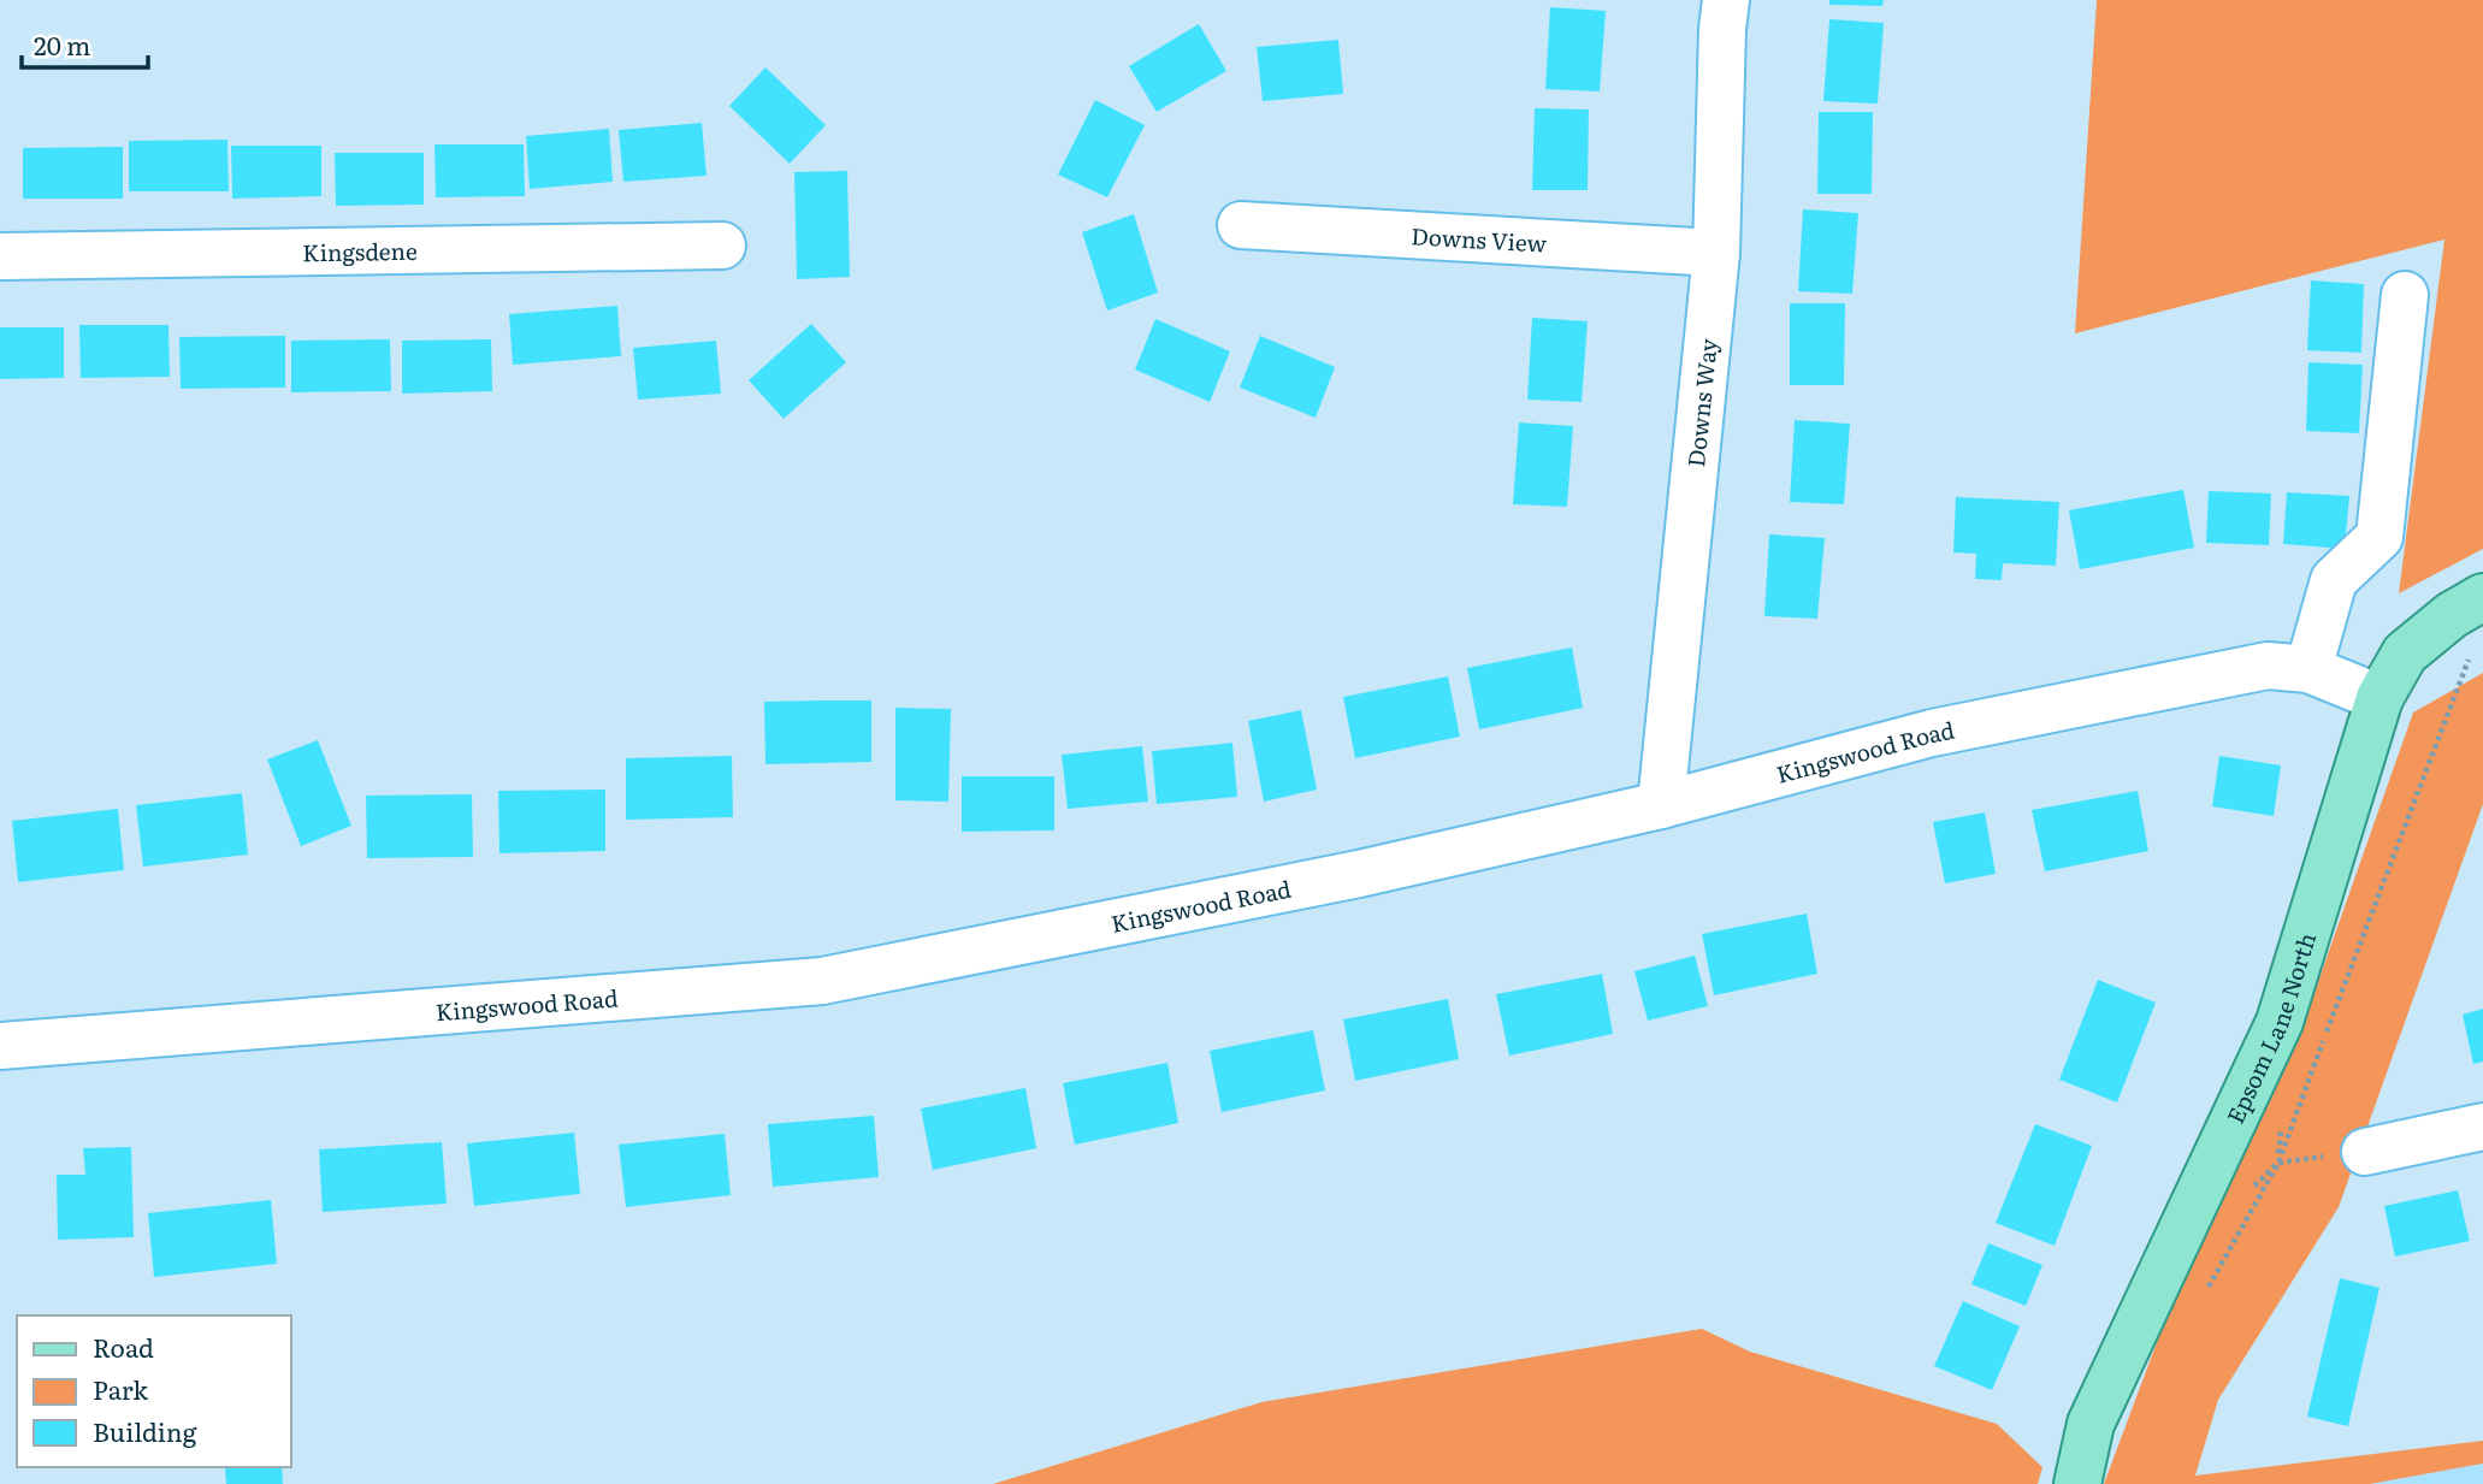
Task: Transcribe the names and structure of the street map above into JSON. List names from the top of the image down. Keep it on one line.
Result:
{"streets":{"main road":["Epsom Lane North"],"street":["Downs View","Kingsdene","Downs Way","Kingswood Road"]},"crossings":[["Downs View","Downs Way"],["Downs Way","Kingswood Road"],["Kingswood Road","Epsom Lane North"]],"legend":["Road","Park","Building"],"scale_bar":"20 m"}
